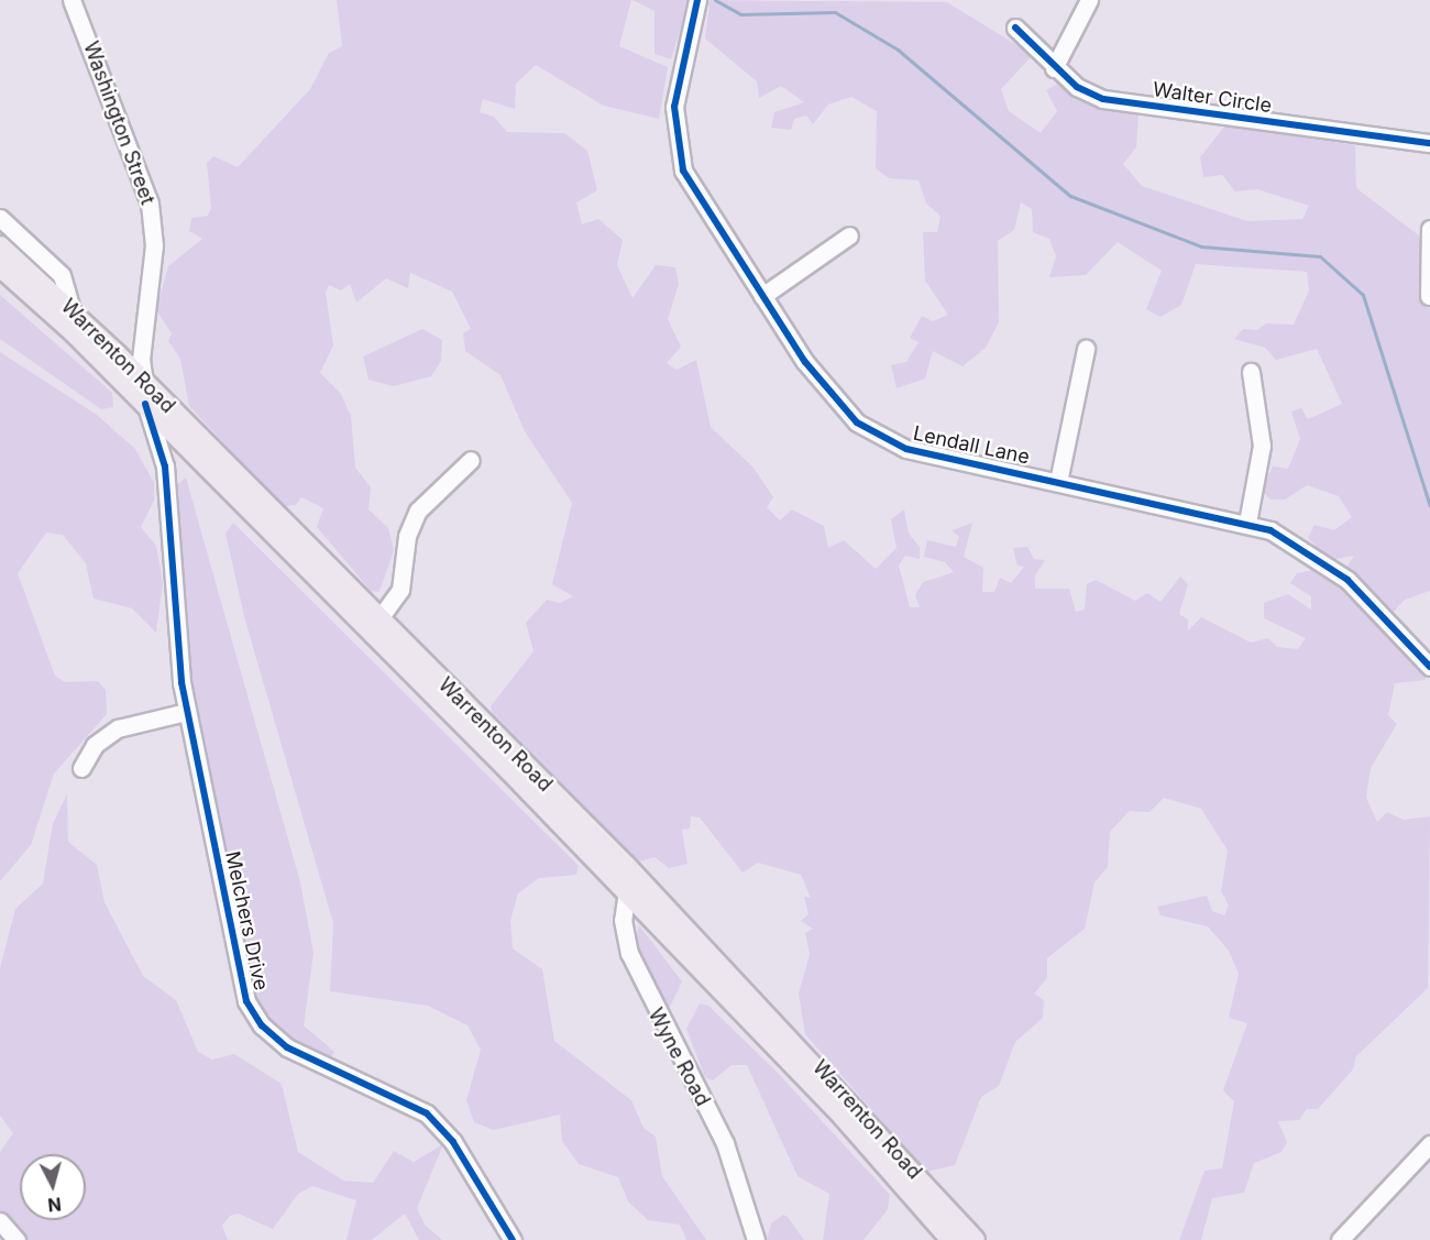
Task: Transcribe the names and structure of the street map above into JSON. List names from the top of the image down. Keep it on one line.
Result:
{"streets":{"main road":["Warrenton Road"],"street":["Walter Circle","Washington Street","Lendall Lane","Melchers Drive","Wyne Road"]},"crossings":[["Washington Street","Warrenton Road"],["Warrenton Road","Melchers Drive"],["Warrenton Road","Wyne Road"]],"north":"bottom"}
